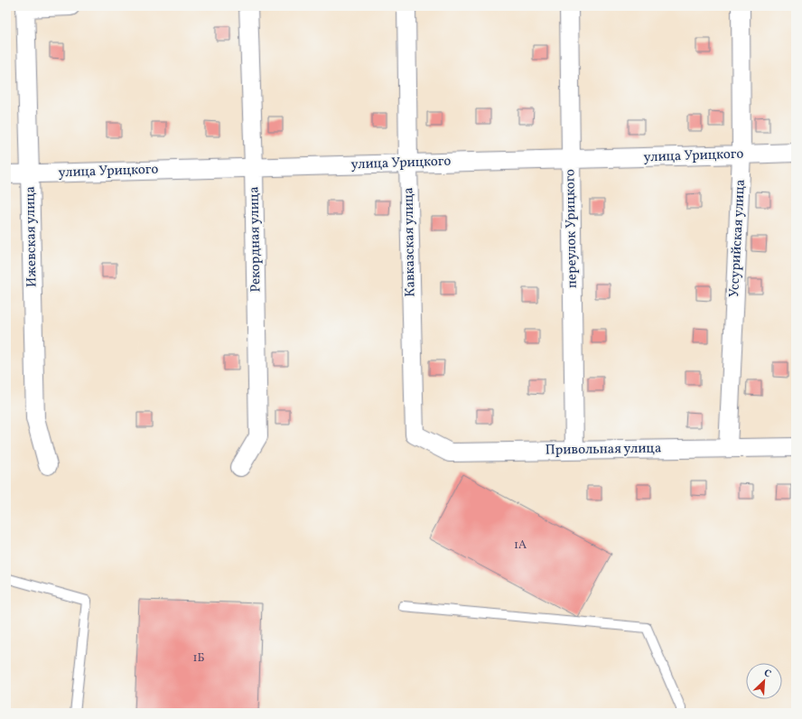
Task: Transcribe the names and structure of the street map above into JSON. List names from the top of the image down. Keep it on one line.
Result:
{"streets":{"street":["улица Урицкого","переулок Урицкого","Ижевская улица","Уссурийская улица","Рекордная улица","Кавказская улица","Привольная улица"]},"crossings":[["улица Урицкого","переулок Урицкого"],["улица Урицкого","Ижевская улица"],["улица Урицкого","Уссурийская улица"],["улица Урицкого","Рекордная улица"],["улица Урицкого","Кавказская улица"],["переулок Урицкого","Привольная улица"],["Уссурийская улица","Привольная улица"],["Кавказская улица","Привольная улица"]],"house_numbers":["1А","1Б"],"north":"top right"}
